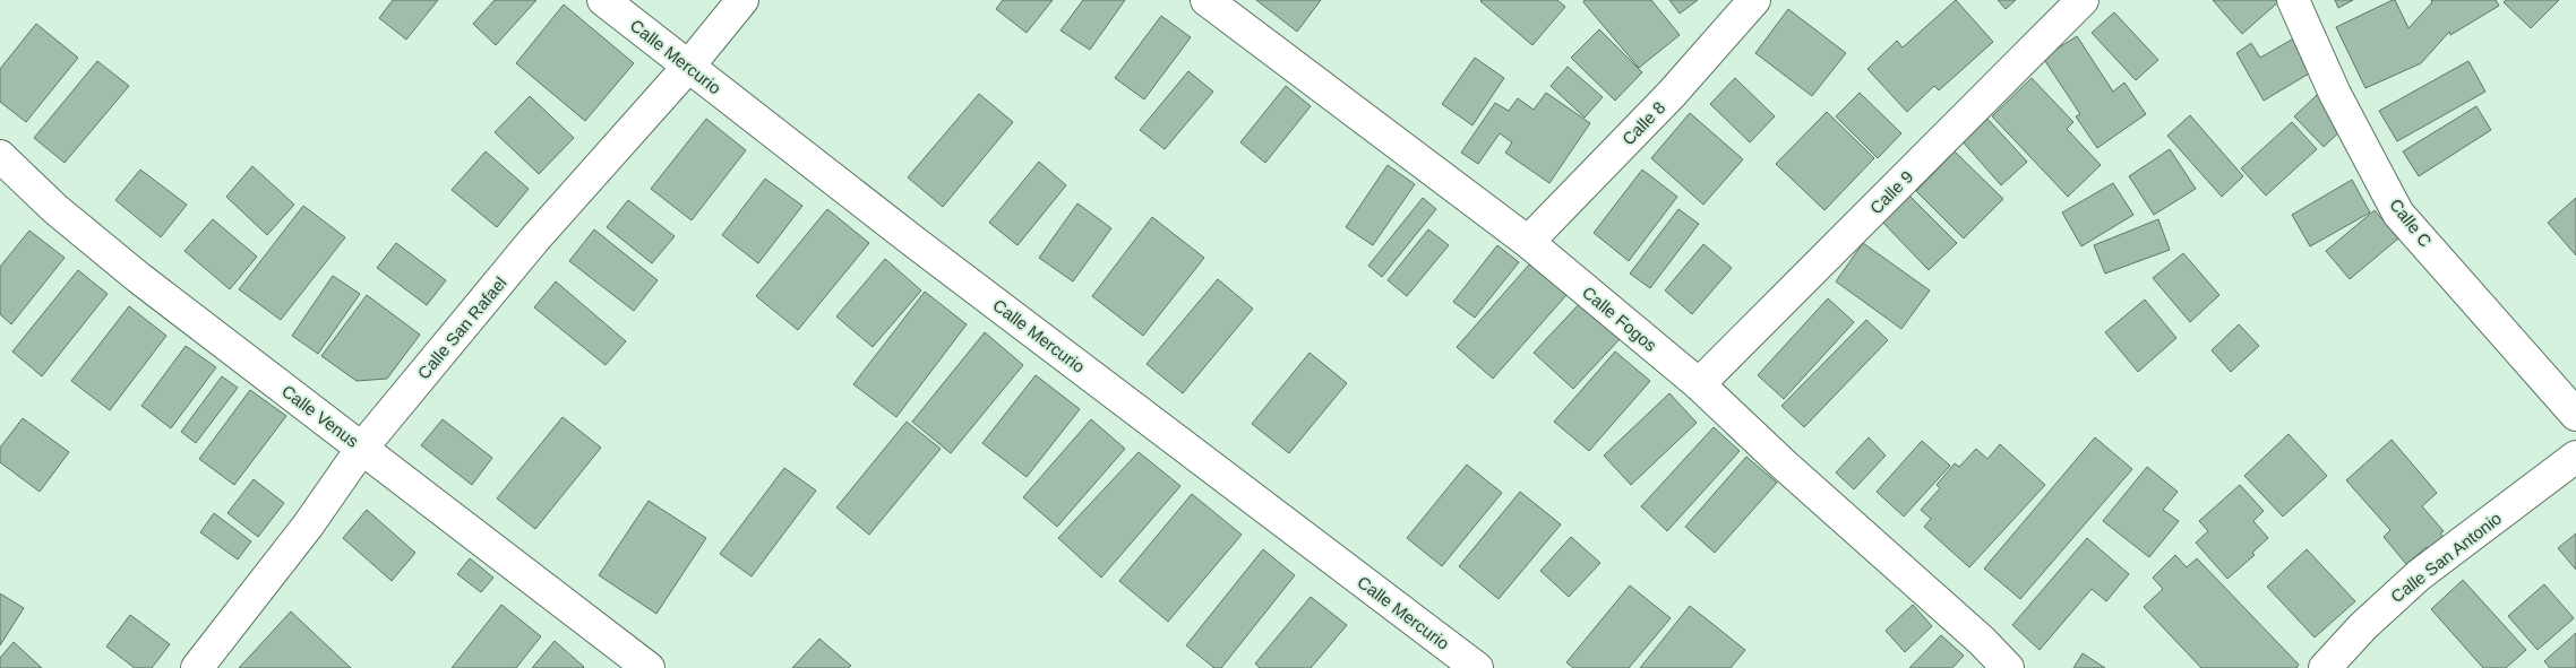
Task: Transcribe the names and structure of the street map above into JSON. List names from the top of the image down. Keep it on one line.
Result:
{"streets":{"street":["Calle Mercurio","Calle 8","Calle 9","Calle C","Calle Fogos","Calle San Rafael","Calle Venus","Calle San Antonio"]},"crossings":[["Calle Mercurio","Calle San Rafael"],["Calle 8","Calle Fogos"],["Calle 9","Calle Fogos"],["Calle San Rafael","Calle Venus"]]}
